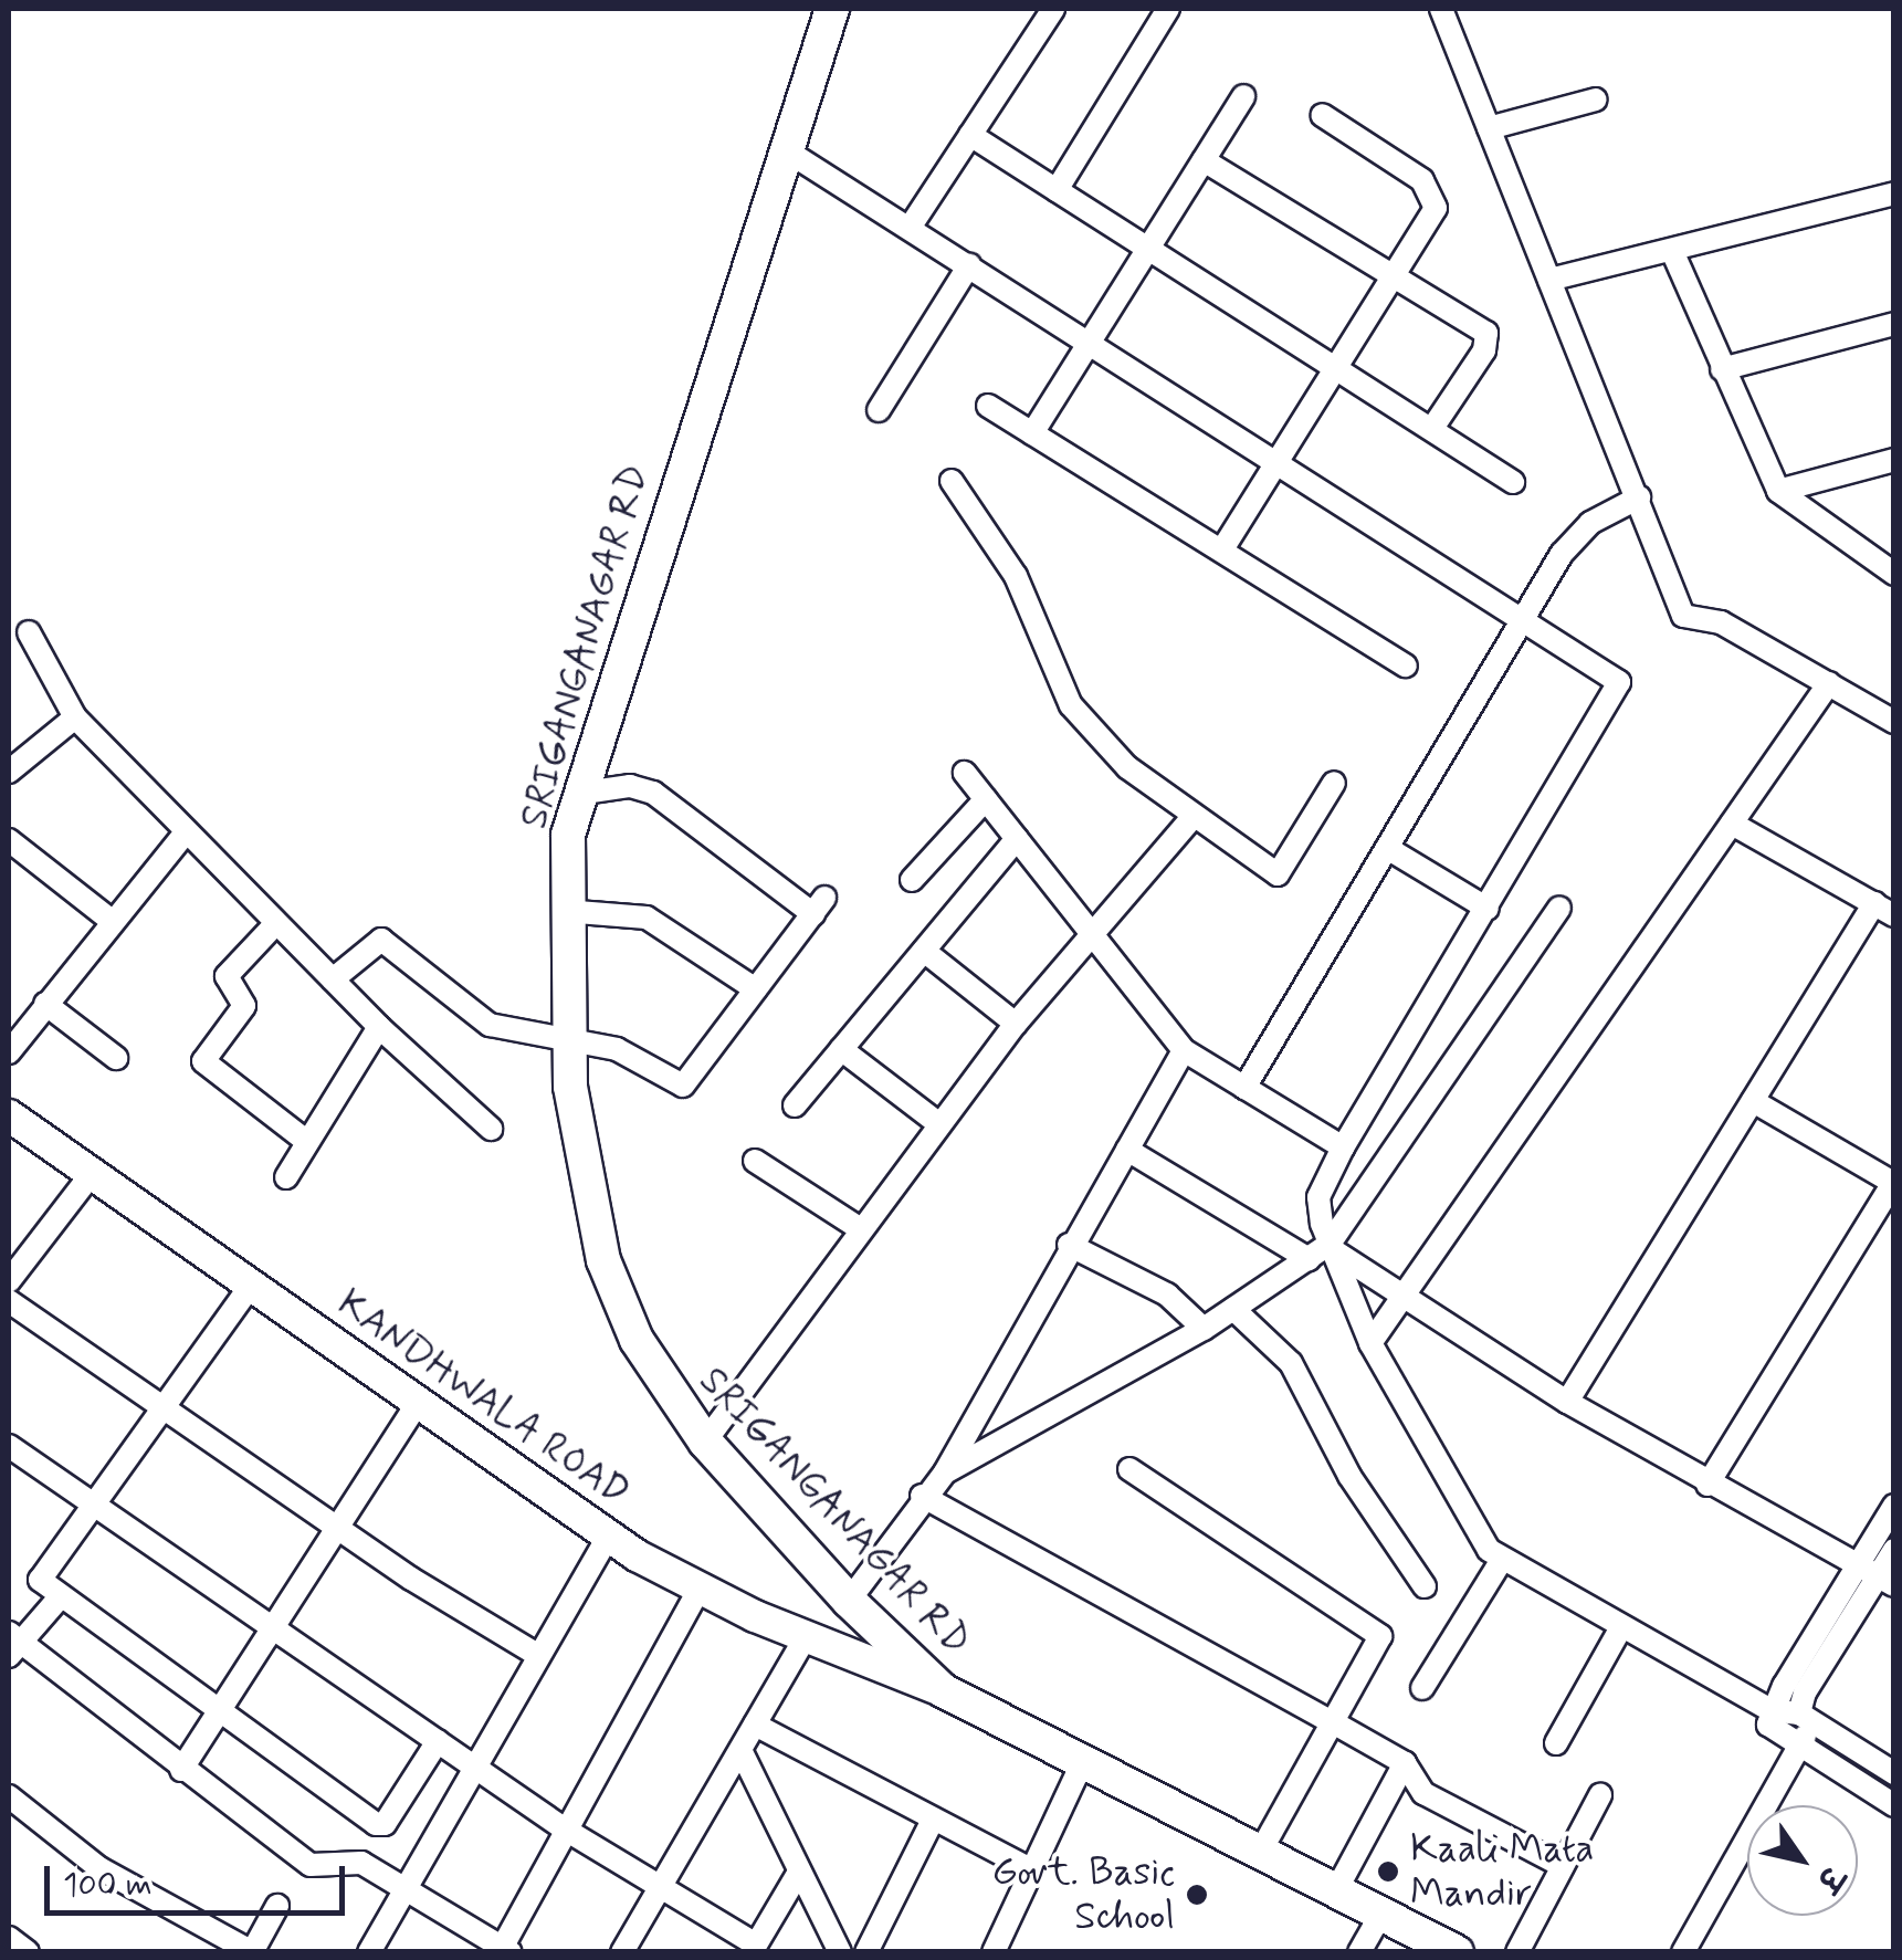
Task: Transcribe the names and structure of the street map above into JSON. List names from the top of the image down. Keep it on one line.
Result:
{"streets":{"main road":["SRIGANGANAGAR RD"],"street":["KANDHWALA ROAD"]},"crossings":[["SRIGANGANAGAR RD","KANDHWALA ROAD"]],"places":["Kaali Mata Mandir","Govt. Basic School"],"scale_bar":"100 m","north":"bottom right"}
